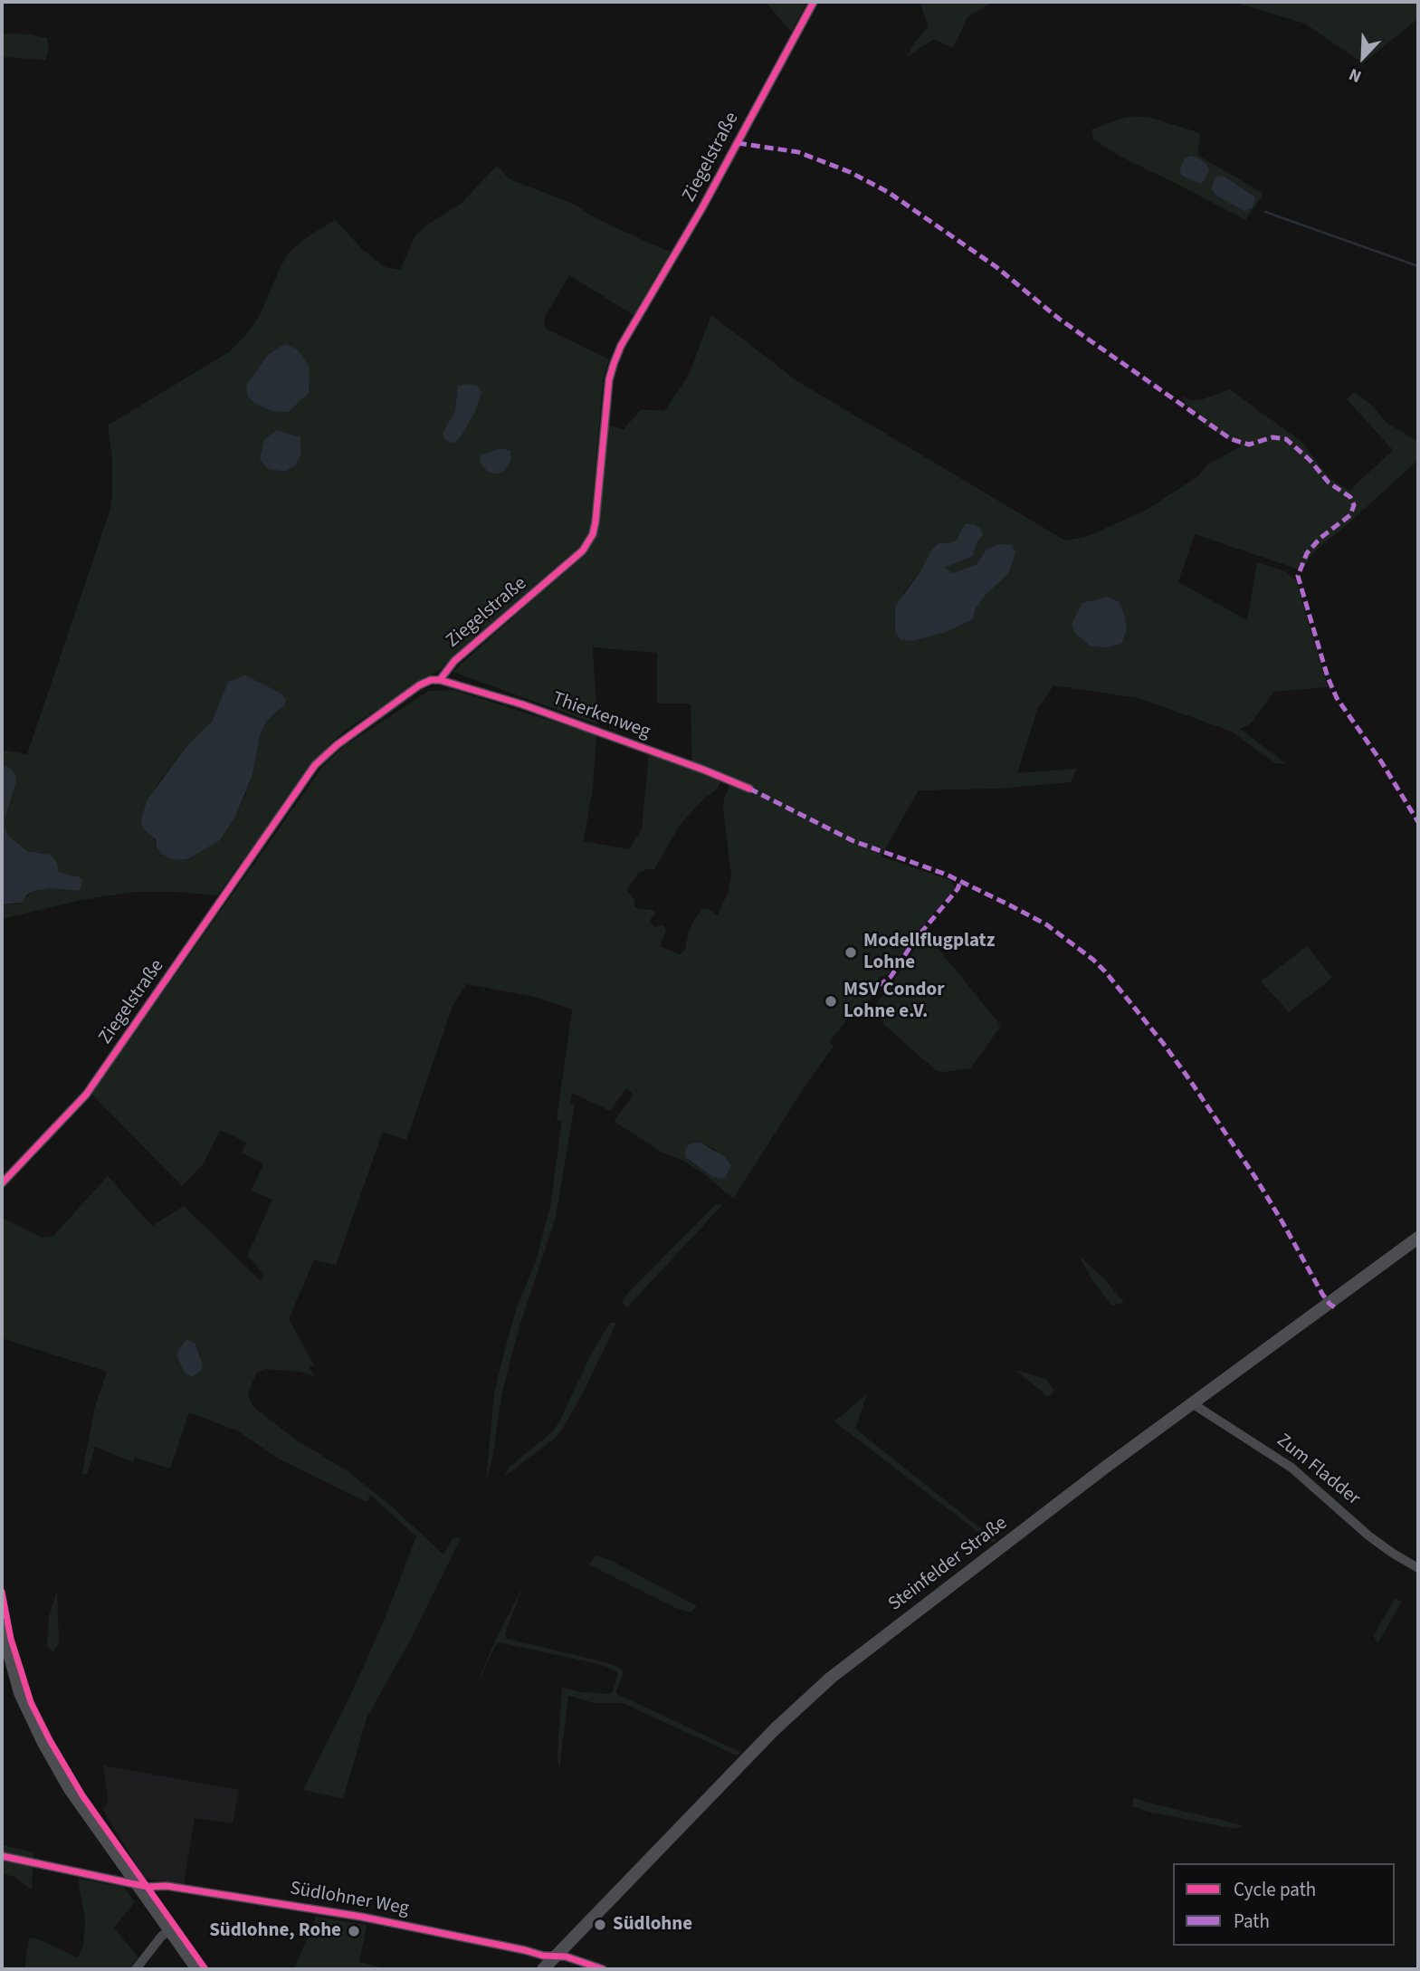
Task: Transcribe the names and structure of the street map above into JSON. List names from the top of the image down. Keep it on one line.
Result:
{"streets":{"main road":["Steinfelder Straße"],"street":["Ziegelstraße","Thierkenweg","Zum Fladder","Südlohner Weg"]},"crossings":[["Ziegelstraße","Thierkenweg"],["Zum Fladder","Steinfelder Straße"],["Steinfelder Straße","Südlohner Weg"]],"places":["Modellflugplatz Lohne","MSV Condor Lohne e.V.","Südlohne","Südlohne, Rohe"],"legend":["Cycle path","Path"],"north":"bottom left"}
